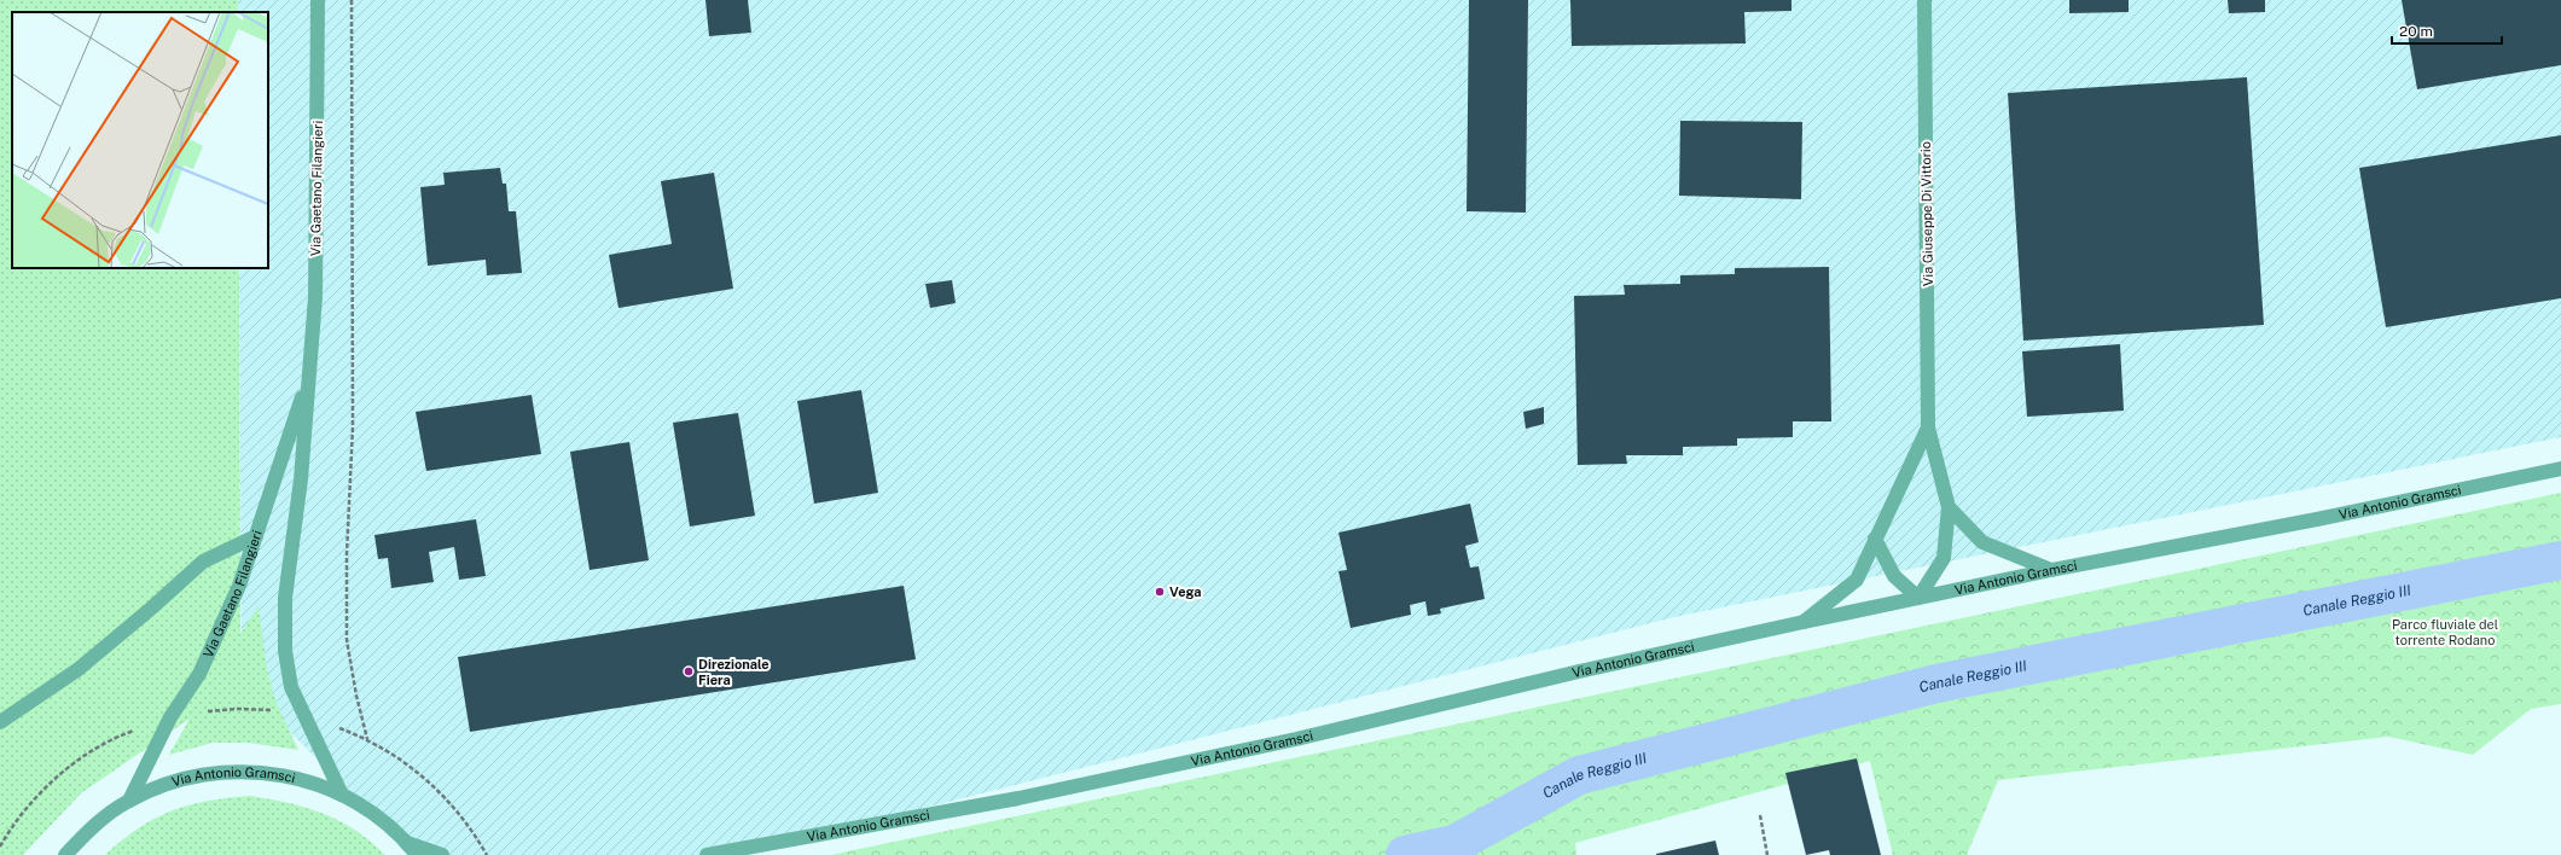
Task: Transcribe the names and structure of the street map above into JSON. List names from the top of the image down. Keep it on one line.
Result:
{"streets":{"street":["Via Gaetano Filangieri","Via Giuseppe Di Vittorio","Via Antonio Gramsci"]},"crossings":[["Via Gaetano Filangieri","Via Antonio Gramsci"],["Via Giuseppe Di Vittorio","Via Antonio Gramsci"]],"water":["Canale Reggio III"],"parks":["Parco fluviale del torrente Rodano"],"places":["Vega","Direzionale Fiera"],"scale_bar":"20 m"}
